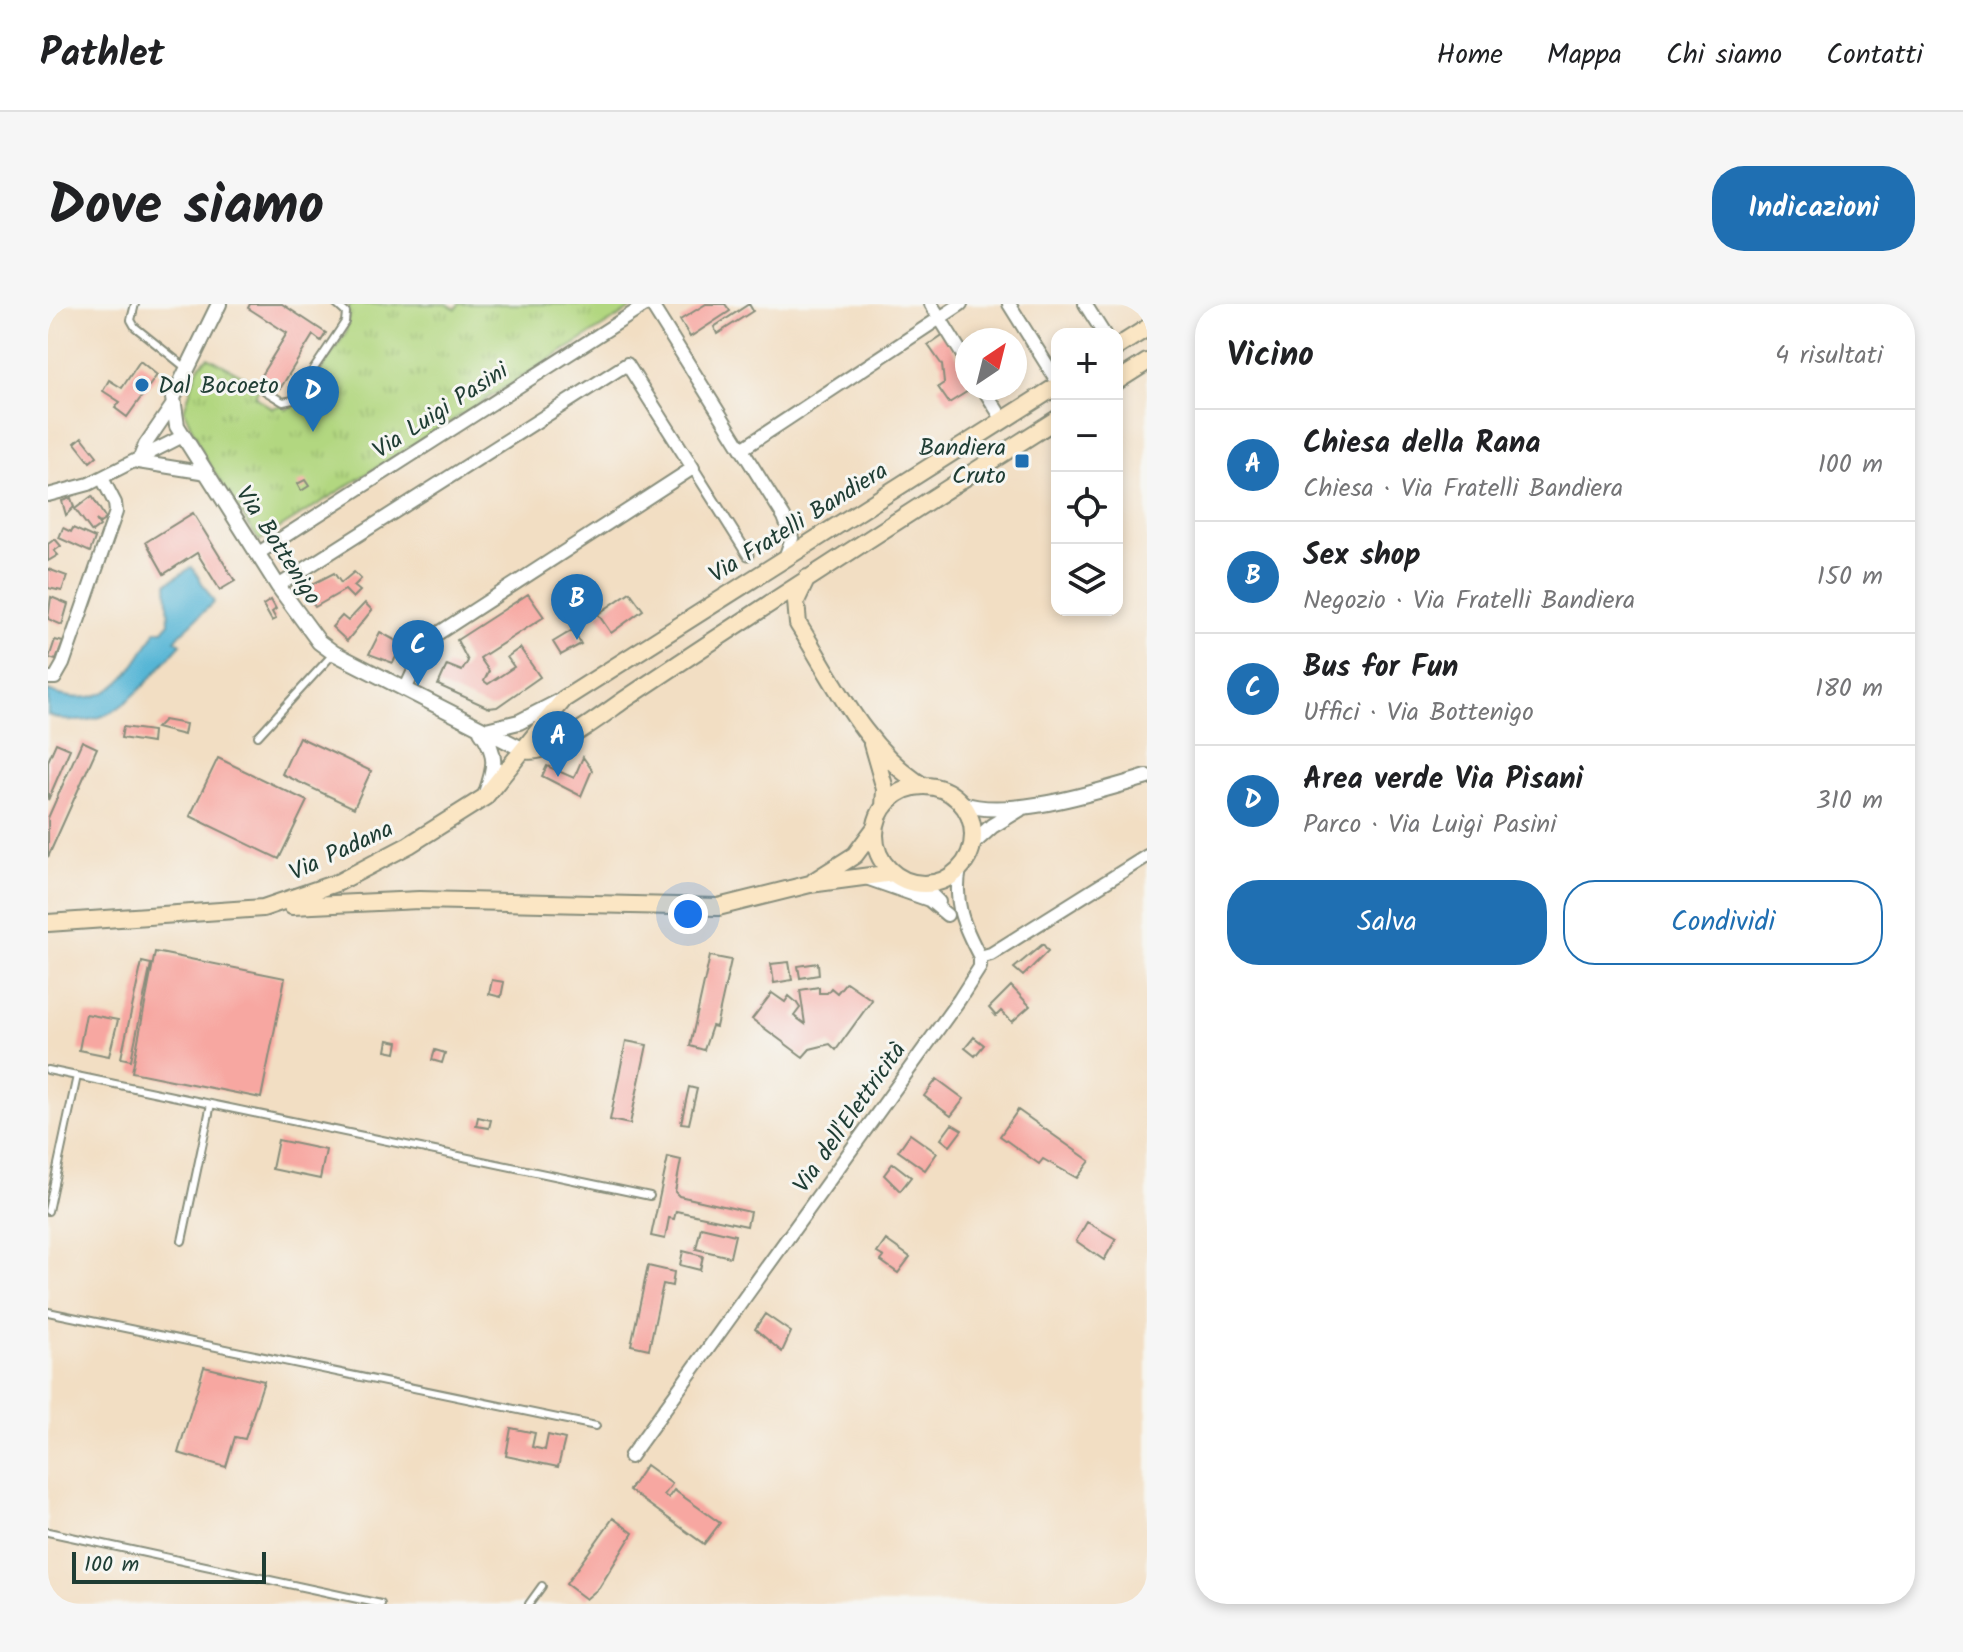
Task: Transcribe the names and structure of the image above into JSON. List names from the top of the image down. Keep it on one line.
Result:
{"streets":{"main road":["Via Fratelli Bandiera","Via Padana"],"street":["Via Luigi Pasini","Via Bottenigo","Via dell'Elettricità"]},"crossings":[["Via Luigi Pasini","Via Bottenigo"],["Via Fratelli Bandiera","Via Bottenigo"],["Via Fratelli Bandiera","Via Padana"]],"places":{"other":["Dal Bocoeto"],"transit":["Bandiera Cruto"]},"scale_bar":"100 m","north":"top right","page":{"header":"Pathlet","nav":["Home","Mappa","Chi siamo","Contatti"],"title":"Dove siamo","buttons":["Indicazioni",["Salva","Condividi"]],"heading":["Vicino","4 risultati"],"map_buttons":["+","−"],"pins":["D","B","C","A"],"list":[{"mark":"A","name":"Chiesa della Rana","note":"Chiesa · Via Fratelli Bandiera","value":"100 m"},{"mark":"B","name":"Sex shop","note":"Negozio · Via Fratelli Bandiera","value":"150 m"},{"mark":"C","name":"Bus for Fun","note":"Uffici · Via Bottenigo","value":"180 m"},{"mark":"D","name":"Area verde Via Pisani","note":"Parco · Via Luigi Pasini","value":"310 m"}],"scale":"100 m"}}
